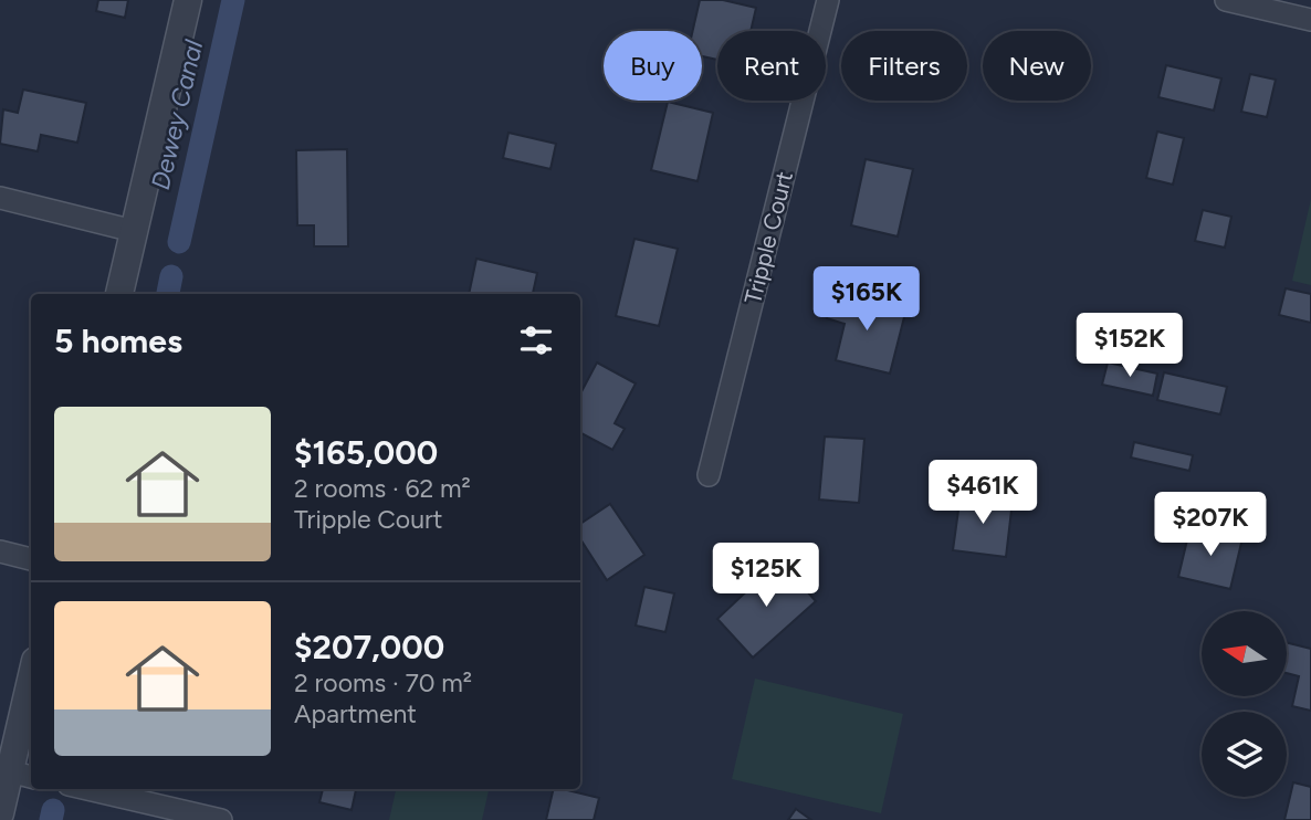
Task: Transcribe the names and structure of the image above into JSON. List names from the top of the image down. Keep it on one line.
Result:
{"streets":{"street":["Tripple Court"]},"water":["Dewey Canal"],"north":"left","page":{"chip":["Buy","Rent","Filters","New"],"price":["$165K","$152K","$461K","$207K","$125K"],"heading":"5 homes","list":[{"name":"$165,000","note":"2 rooms · 62 m² · Tripple Court"},{"name":"$207,000","note":"2 rooms · 70 m² · Apartment"}]}}
